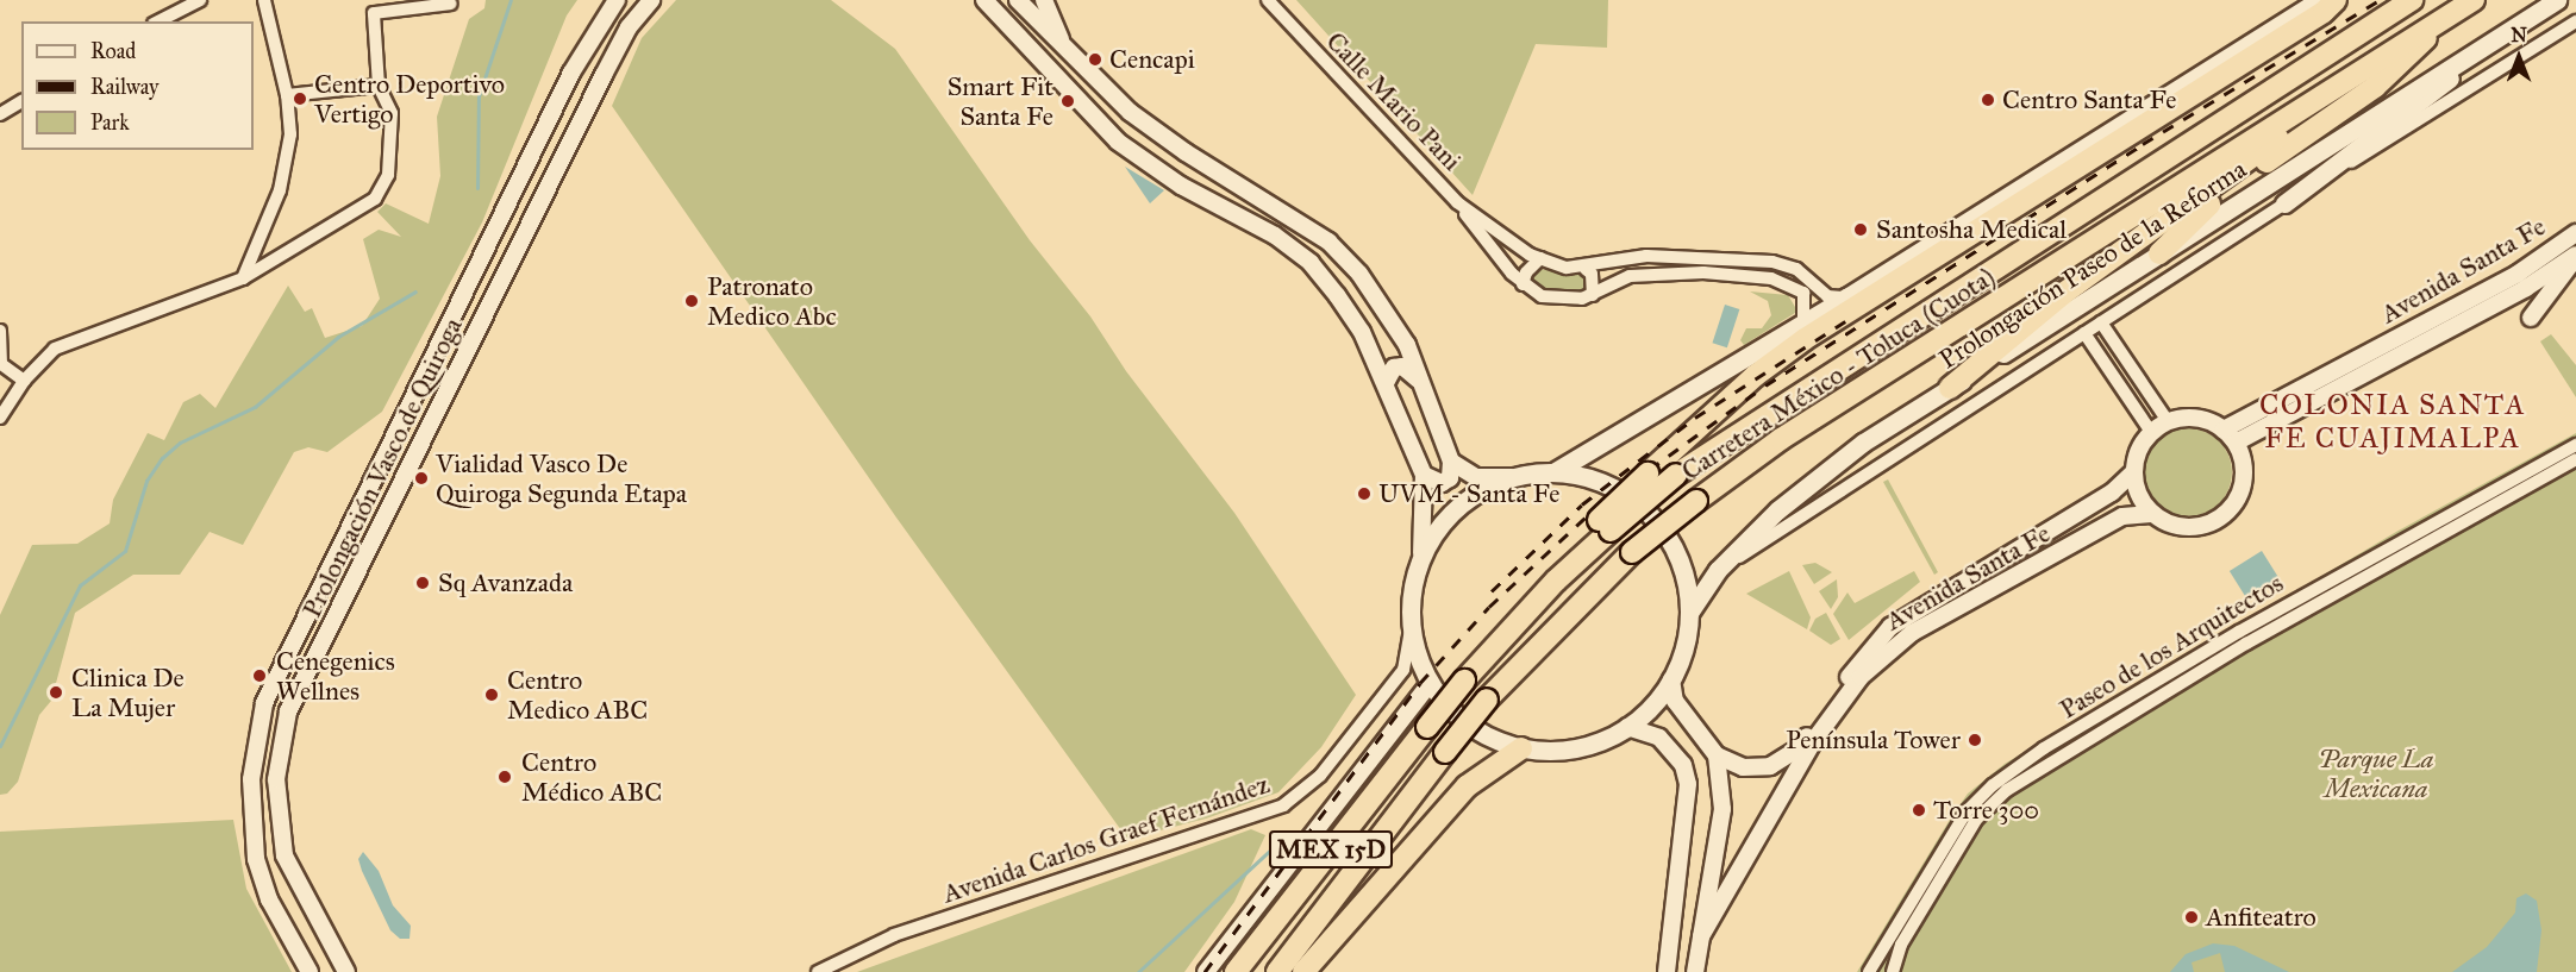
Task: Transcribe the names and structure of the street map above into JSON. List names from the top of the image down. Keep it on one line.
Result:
{"streets":{"highway":["Carretera México - Toluca (Cuota)","MEX 15D"],"main road":["Prolongación Paseo de la Reforma"],"street":["Calle Mario Pani","Avenida Santa Fe","Prolongación Vasco de Quiroga","Paseo de los Arquitectos","Avenida Carlos Graef Fernández"]},"crossings":[["Carretera México - Toluca (Cuota)","MEX 15D"]],"districts":["COLONIA SANTA FE CUAJIMALPA"],"parks":["Parque La Mexicana"],"places":["Cencapi","Centro Deportivo Vertigo","Centro Santa Fe","Smart Fit Santa Fe","Santosha Medical","Patronato Medico Abc","Vialidad Vasco De Quiroga Segunda Etapa","UVM - Santa Fe","Sq Avanzada","Cenegenics Wellnes","Clinica De La Mujer","Centro Medico ABC","Península Tower","Centro Médico ABC","Torre 300","Anfiteatro"],"legend":["Road","Railway","Park"],"north":"top"}
